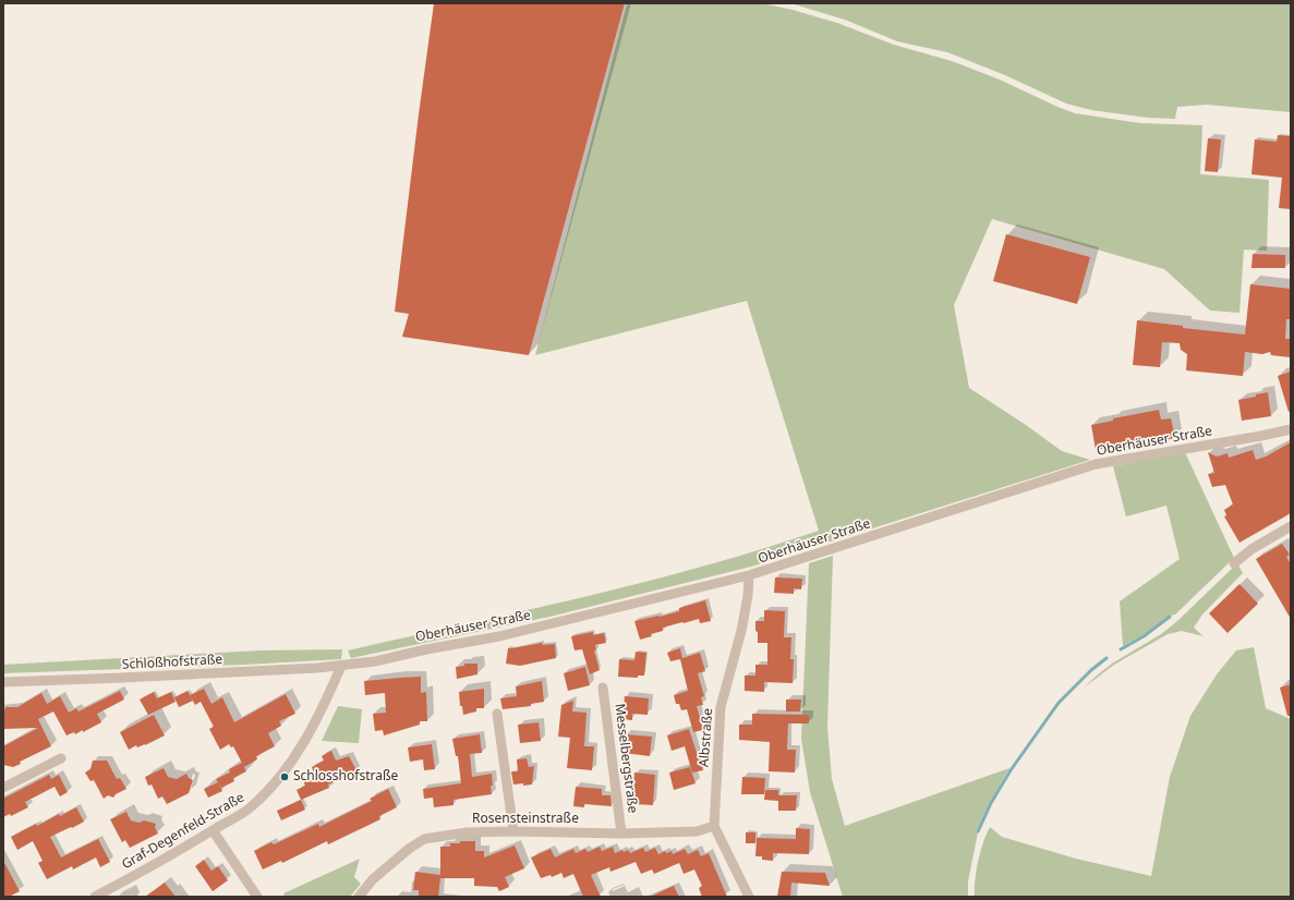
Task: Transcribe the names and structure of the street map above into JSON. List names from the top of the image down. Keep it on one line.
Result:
{"streets":{"street":["Oberhäuser Straße","Schloßhofstraße","Albstraße","Messelbergstraße","Rosensteinstraße","Graf-Degenfeld-Straße"]},"crossings":[["Oberhäuser Straße","Schloßhofstraße"],["Oberhäuser Straße","Albstraße"],["Oberhäuser Straße","Graf-Degenfeld-Straße"],["Schloßhofstraße","Graf-Degenfeld-Straße"],["Albstraße","Rosensteinstraße"],["Messelbergstraße","Rosensteinstraße"]],"places":["Schlosshofstraße"]}
